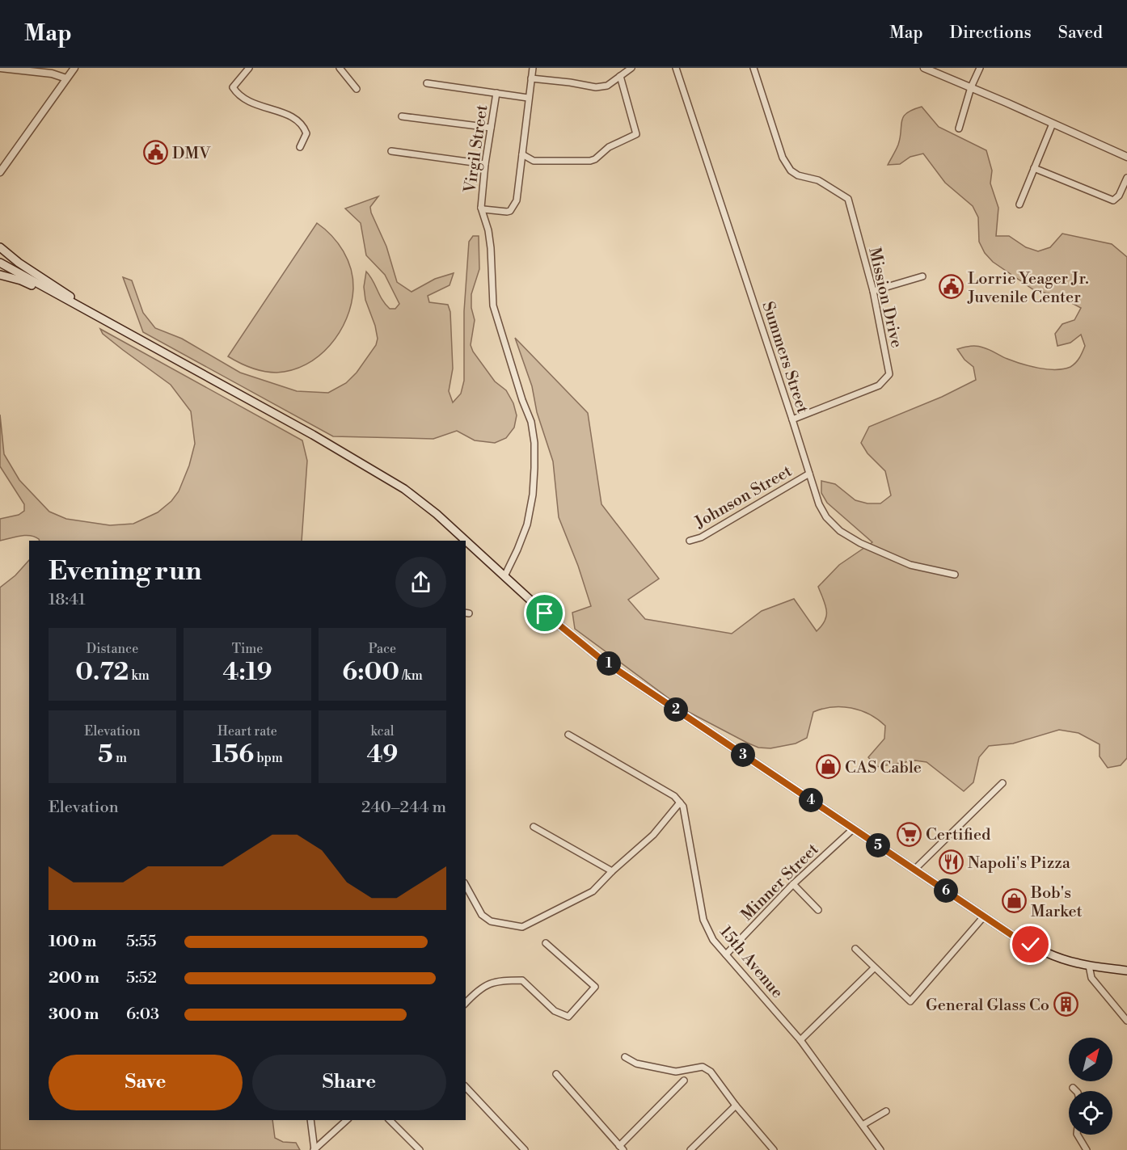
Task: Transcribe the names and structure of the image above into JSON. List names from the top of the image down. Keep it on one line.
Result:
{"streets":{"street":["Virgil Street","Mission Drive","Summers Street","Johnson Street","Minner Street","15th Avenue"]},"crossings":[["Mission Drive","Summers Street"],["Summers Street","Johnson Street"],["Minner Street","15th Avenue"]],"places":{"public building":["DMV","Lorrie Yeager Jr. Juvenile Center"],"shop":["CAS Cable","Bob's Market"],"supermarket":["Certified"],"restaurant":["Napoli's Pizza"],"building":["General Glass Co"]},"north":"top right","page":{"header":"Map","nav":["Map","Directions","Saved"],"heading":["Evening run","18:41"],"stats":[["Distance","0.72 km"],["Time","4:19"],["Pace","6:00 /km"],["Elevation","5 m"],["Heart rate","156 bpm"],["kcal","49"]],"pins":["1","2","3","4","5","6"],"chart":["Elevation","240–244 m"],"list":[{"name":"100 m","note":"5:55"},{"name":"200 m","note":"5:52"},{"name":"300 m","note":"6:03"}],"buttons":["Save","Share"]}}
